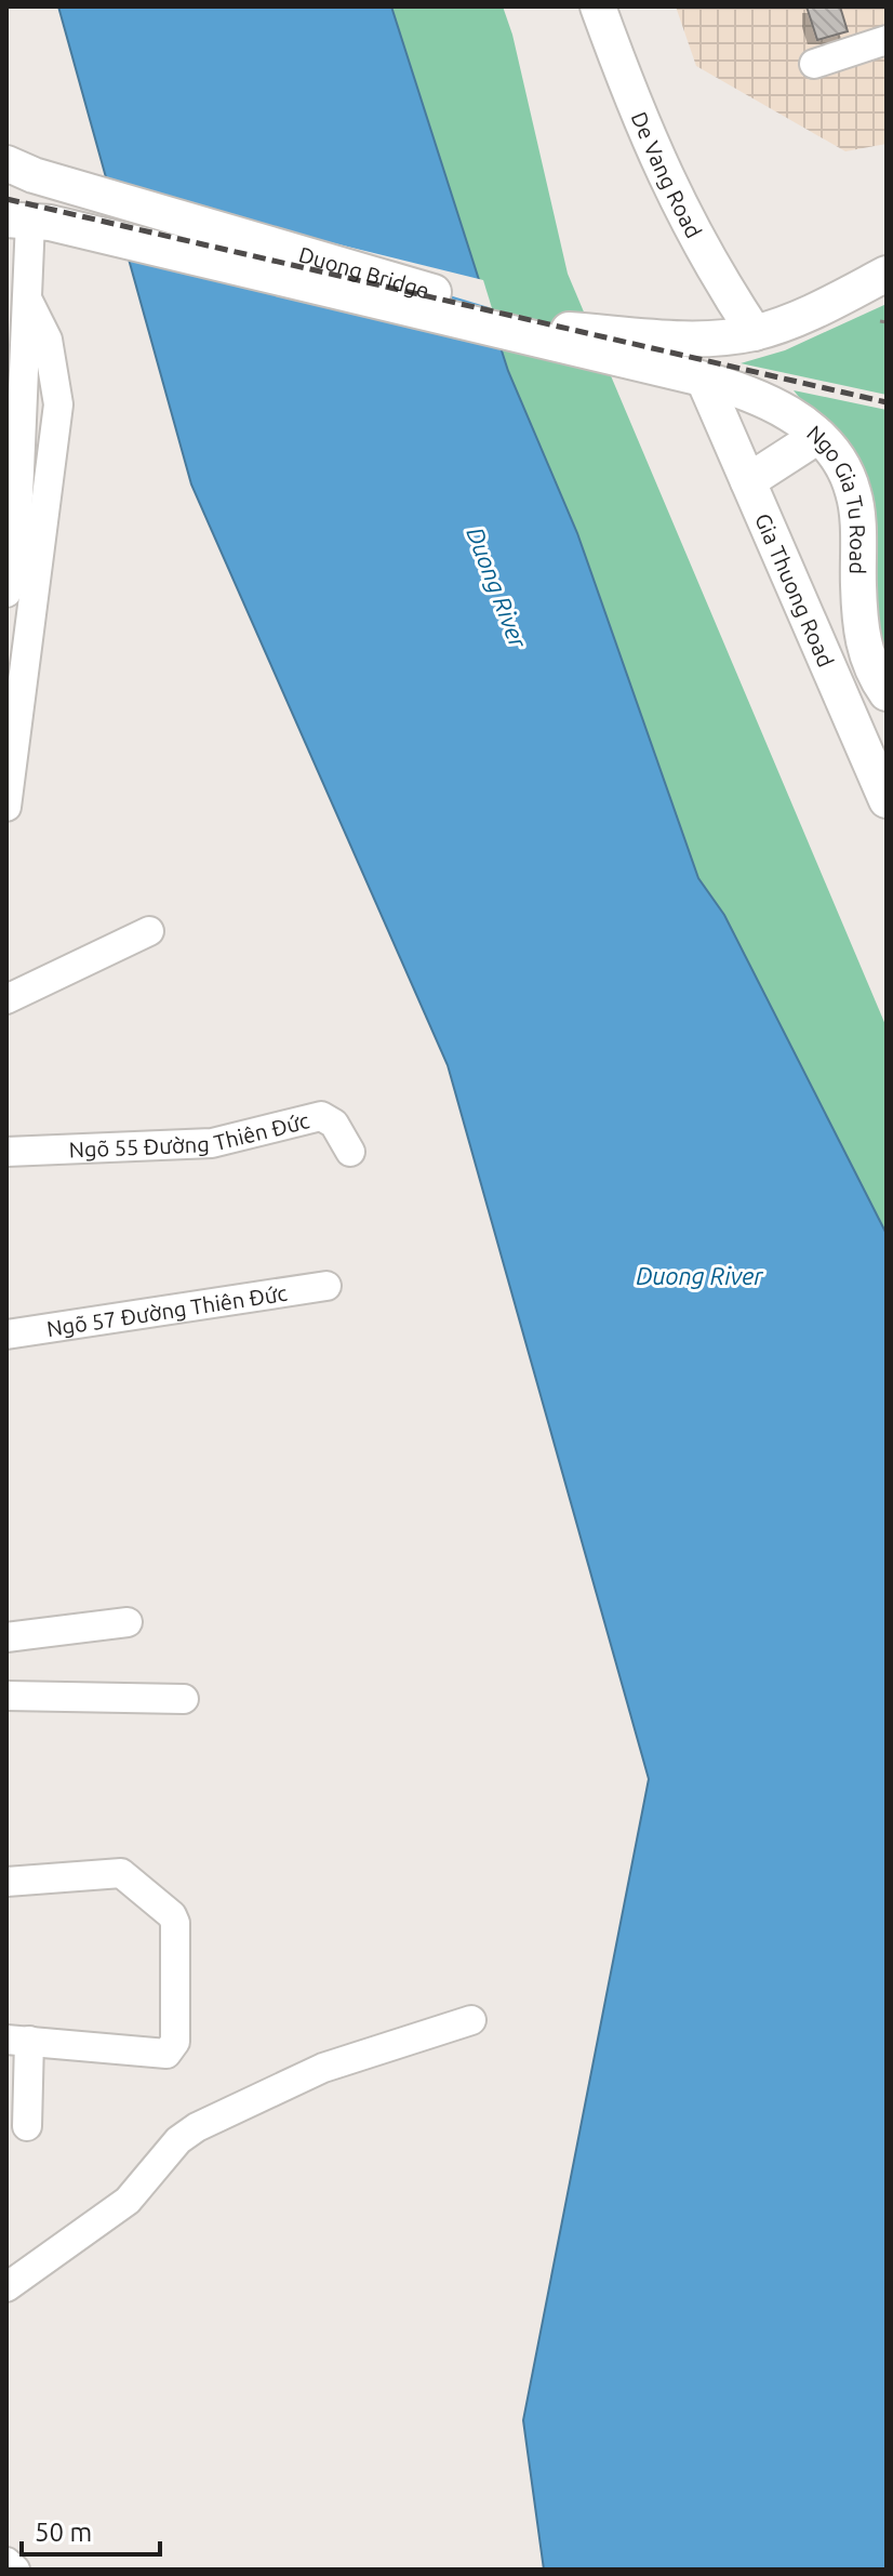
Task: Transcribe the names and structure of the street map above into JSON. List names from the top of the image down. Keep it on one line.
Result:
{"streets":{"main road":["De Vang Road","Duong Bridge","Ngo Gia Tu Road","Gia Thuong Road"],"street":["Ngõ 55 Đường Thiên Đức","Ngõ 57 Đường Thiên Đức"]},"crossings":[["De Vang Road","Duong Bridge"],["Duong Bridge","Ngo Gia Tu Road"],["Duong Bridge","Gia Thuong Road"],["Ngo Gia Tu Road","Gia Thuong Road"]],"water":["Duong River"],"scale_bar":"50 m"}
